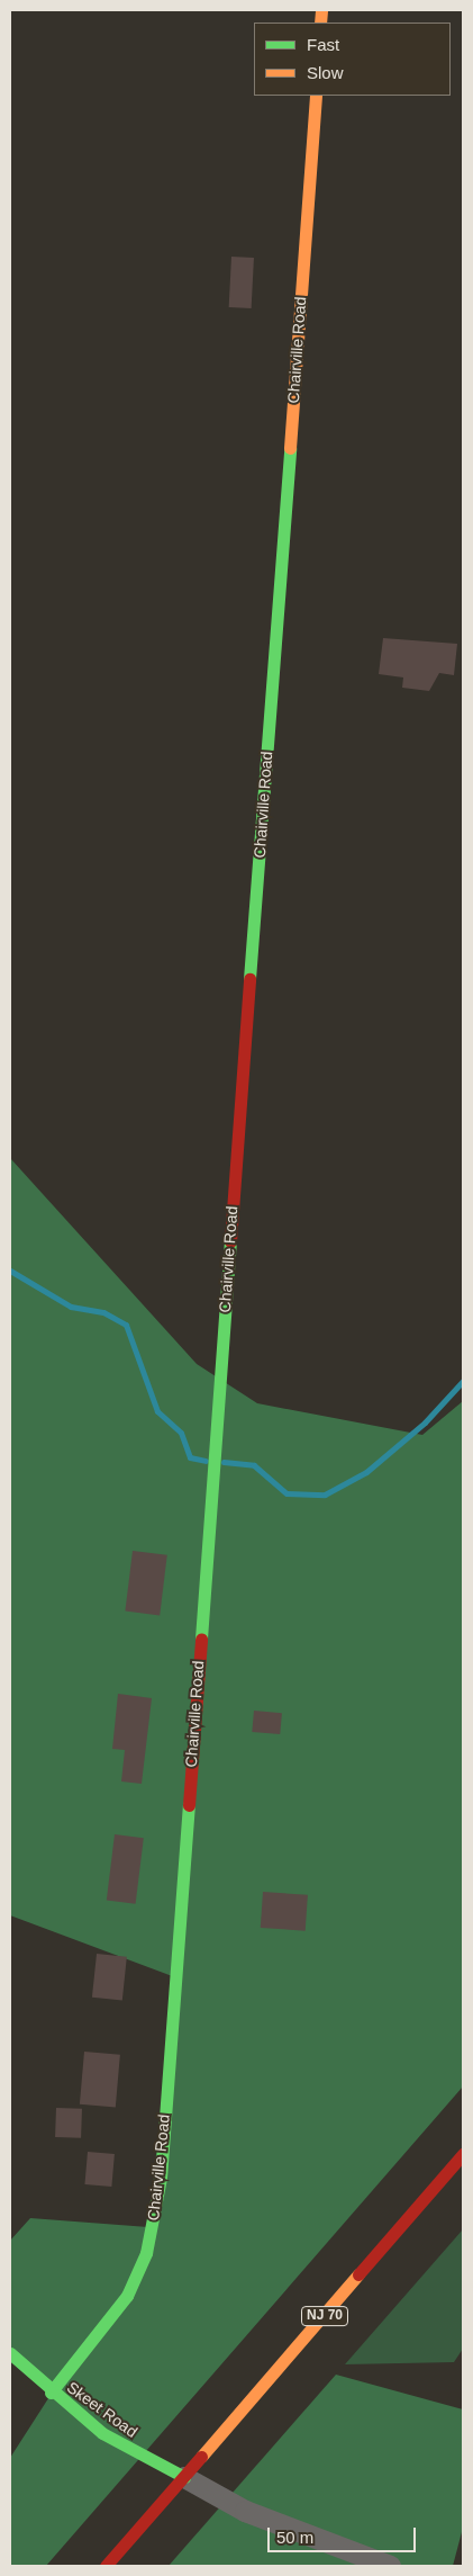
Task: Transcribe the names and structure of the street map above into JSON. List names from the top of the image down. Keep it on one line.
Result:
{"streets":{"main road":["Chairville Road","NJ 70","Skeet Road"]},"crossings":[["Chairville Road","Skeet Road"],["NJ 70","Skeet Road"]],"legend":["Fast","Slow"],"scale_bar":"50 m"}
